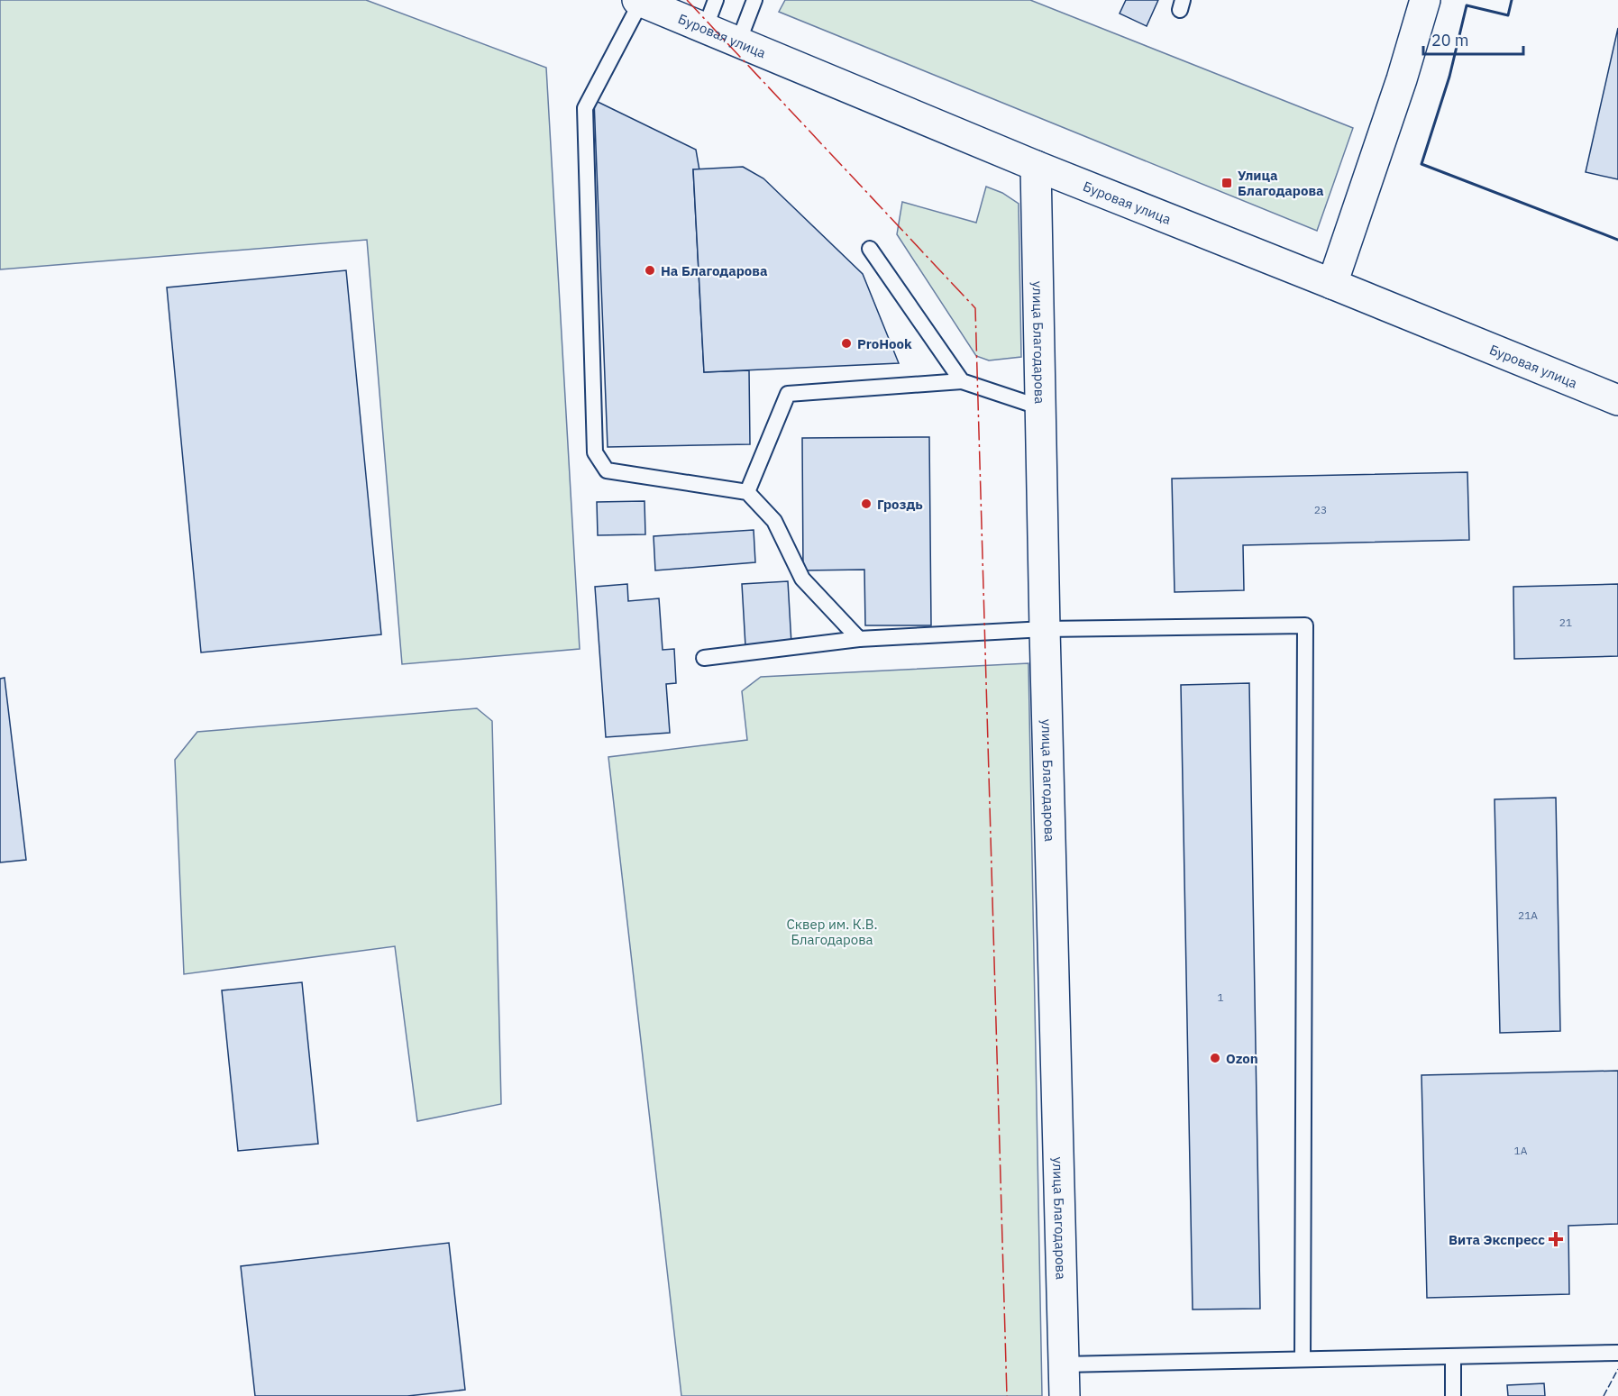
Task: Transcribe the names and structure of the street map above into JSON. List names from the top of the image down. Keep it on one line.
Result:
{"streets":{"street":["Буровая улица","улица Благодарова"]},"crossings":[["Буровая улица","улица Благодарова"]],"parks":["Сквер им. К.В. Благодарова"],"places":{"transit":["Улица Благодарова"],"other":["На Благодарова","ProHook","Гроздь","Ozon"],"health":["Вита Экспресс"]},"house_numbers":["23","21","21А","1","1А"],"scale_bar":"20 m"}
